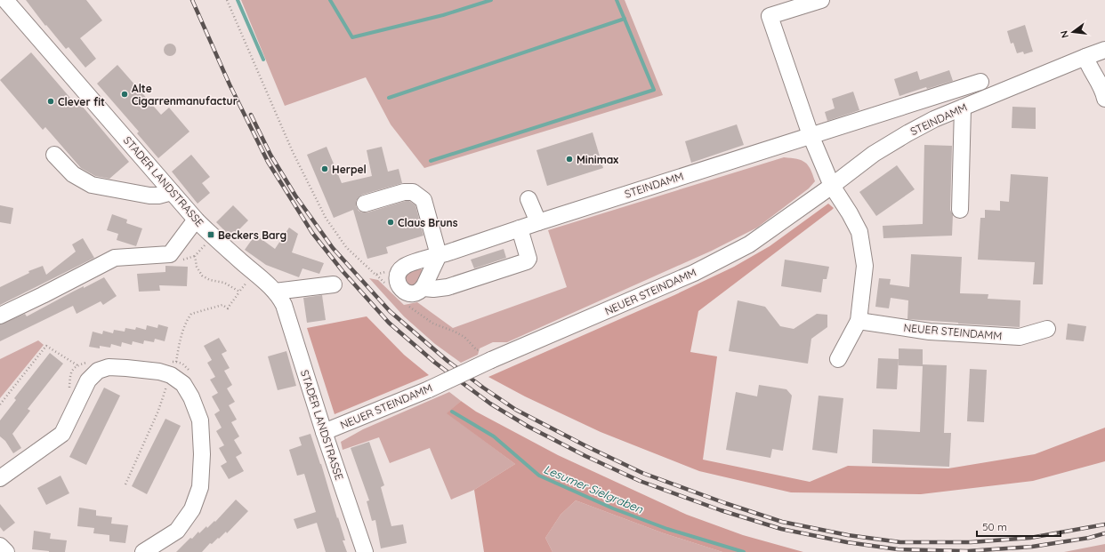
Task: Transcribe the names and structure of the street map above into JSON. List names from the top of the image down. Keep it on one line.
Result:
{"streets":{"street":["STEINDAMM","STADER LANDSTRASSE","NEUER STEINDAMM"]},"crossings":[["STEINDAMM","NEUER STEINDAMM"],["STADER LANDSTRASSE","NEUER STEINDAMM"]],"water":["Lesumer Sielgraben"],"places":{"other":["Alte Cigarrenmanufactur","Clever fit","Minimax","Herpel","Claus Bruns"],"transit":["Beckers Barg"]},"scale_bar":"50 m","north":"left"}
